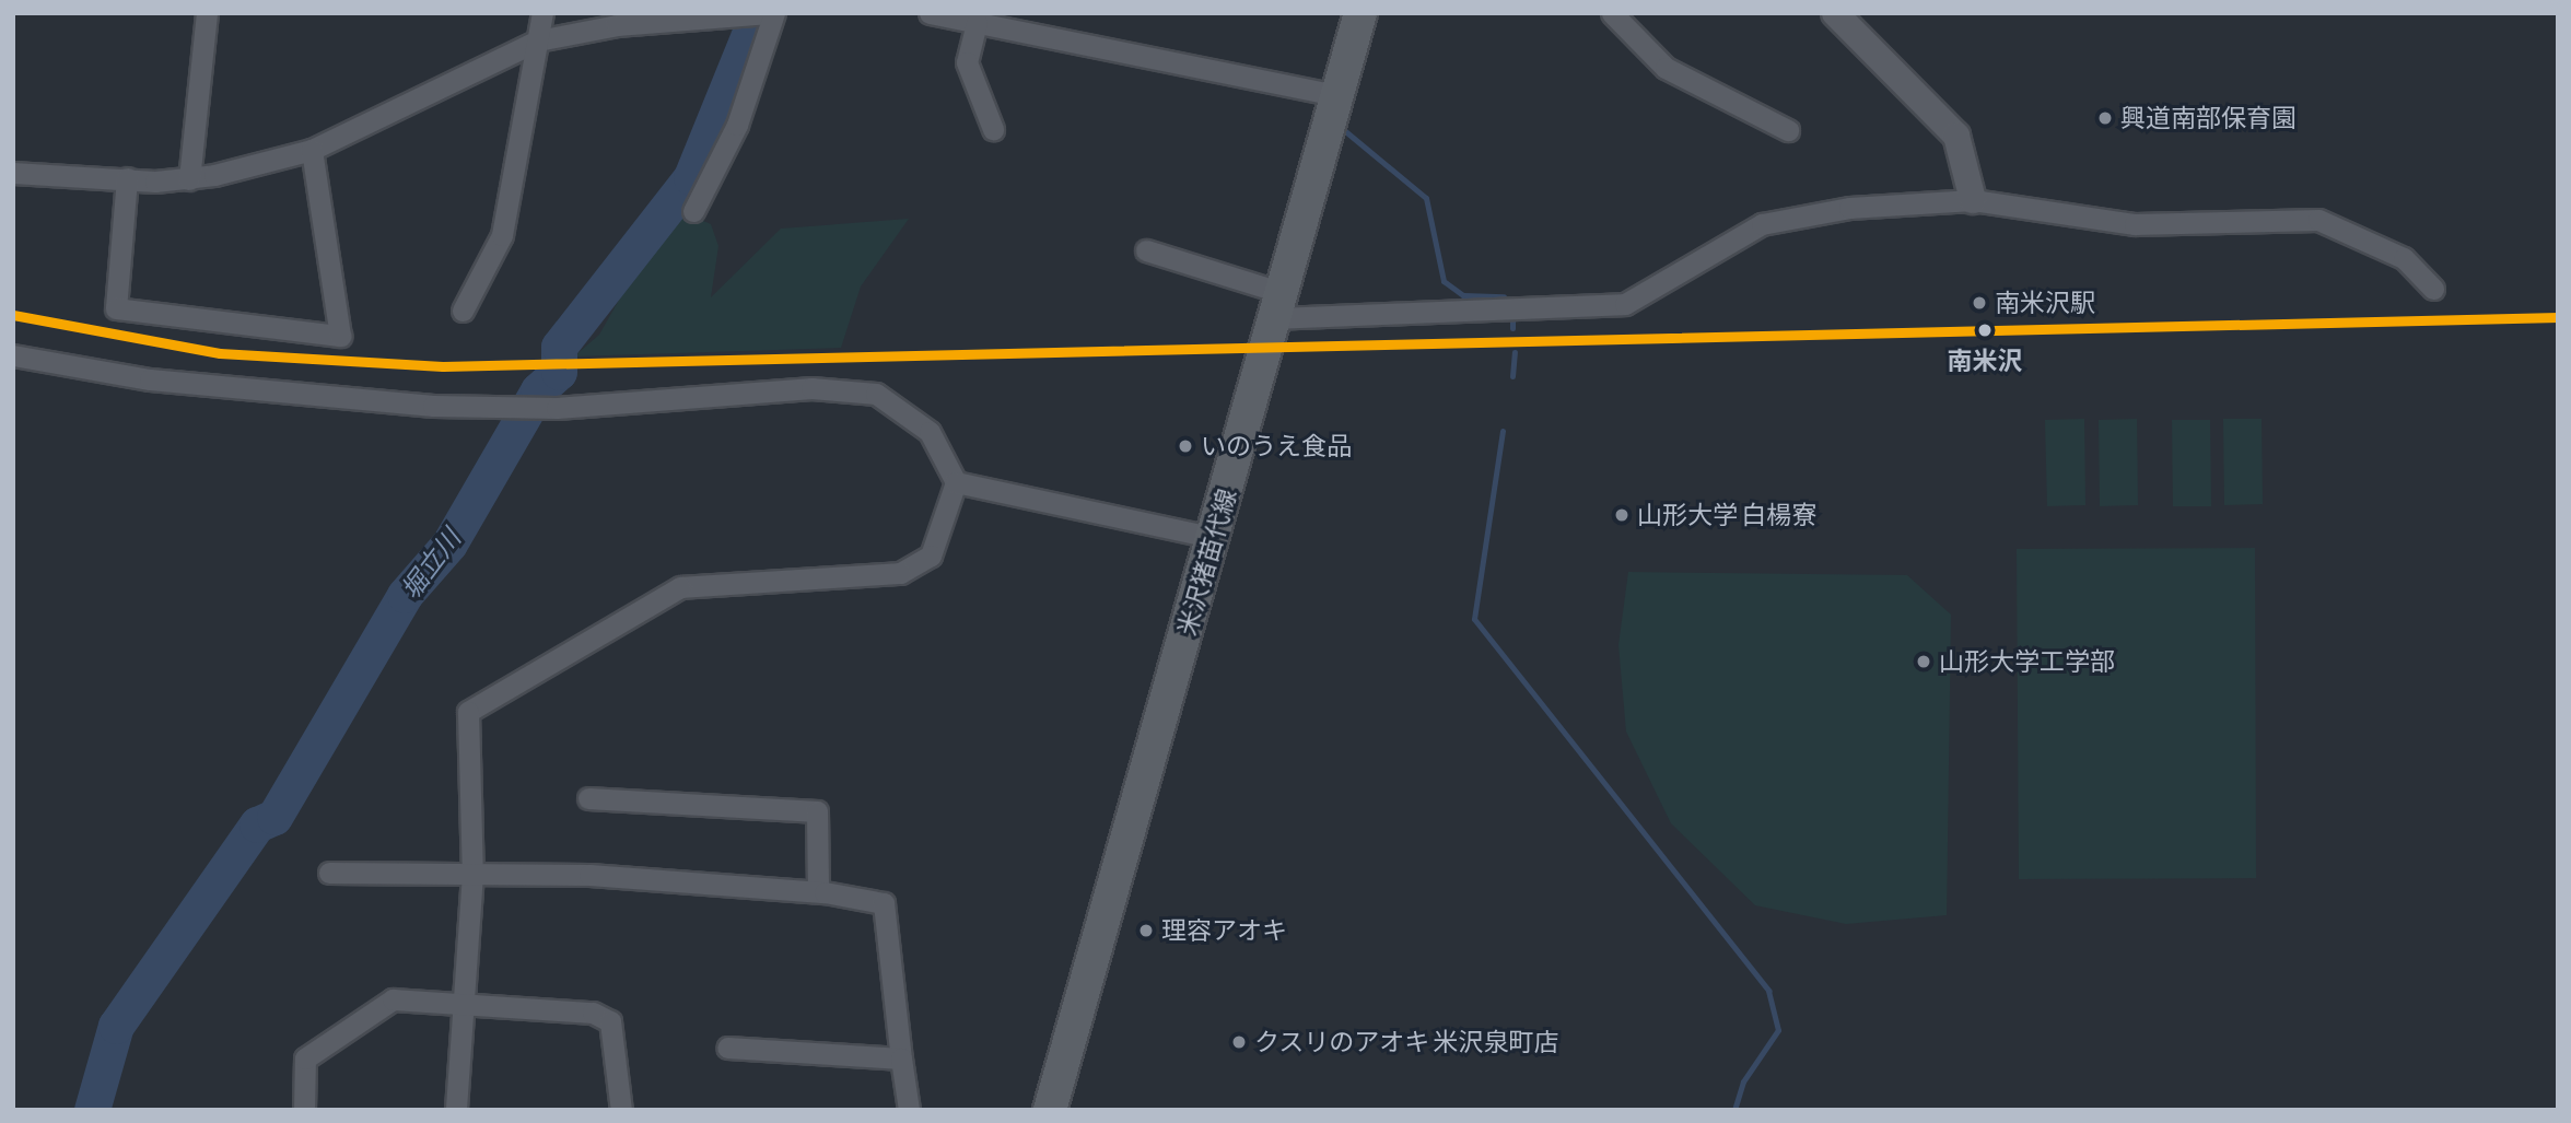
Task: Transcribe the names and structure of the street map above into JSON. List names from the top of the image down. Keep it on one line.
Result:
{"streets":{"main road":["米沢猪苗代線"]},"water":["堀立川"],"places":["興道南部保育園","南米沢駅","南米沢","いのうえ食品","山形大学 白楊寮","山形大学工学部","理容アオキ","クスリのアオキ 米沢泉町店"]}
